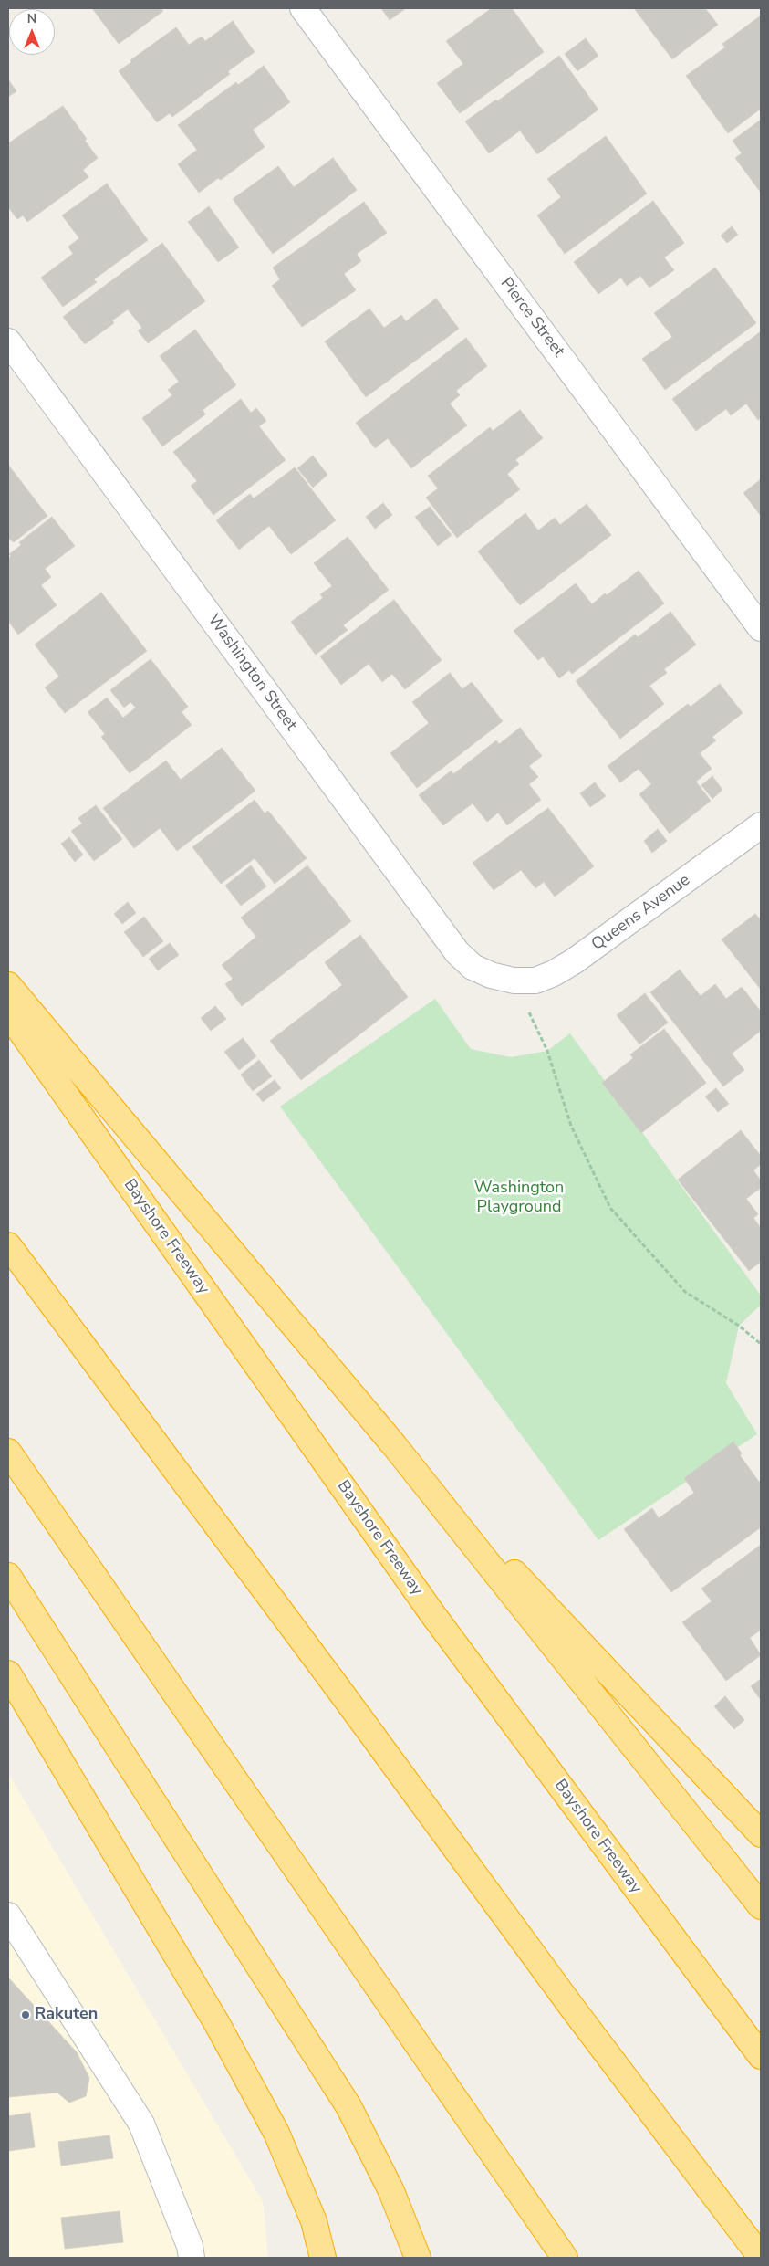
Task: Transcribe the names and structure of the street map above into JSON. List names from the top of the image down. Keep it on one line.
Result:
{"streets":{"highway":["Bayshore Freeway"],"street":["Pierce Street","Washington Street","Queens Avenue"]},"crossings":[["Washington Street","Queens Avenue"]],"parks":["Washington Playground"],"places":["Rakuten"],"north":"top"}
